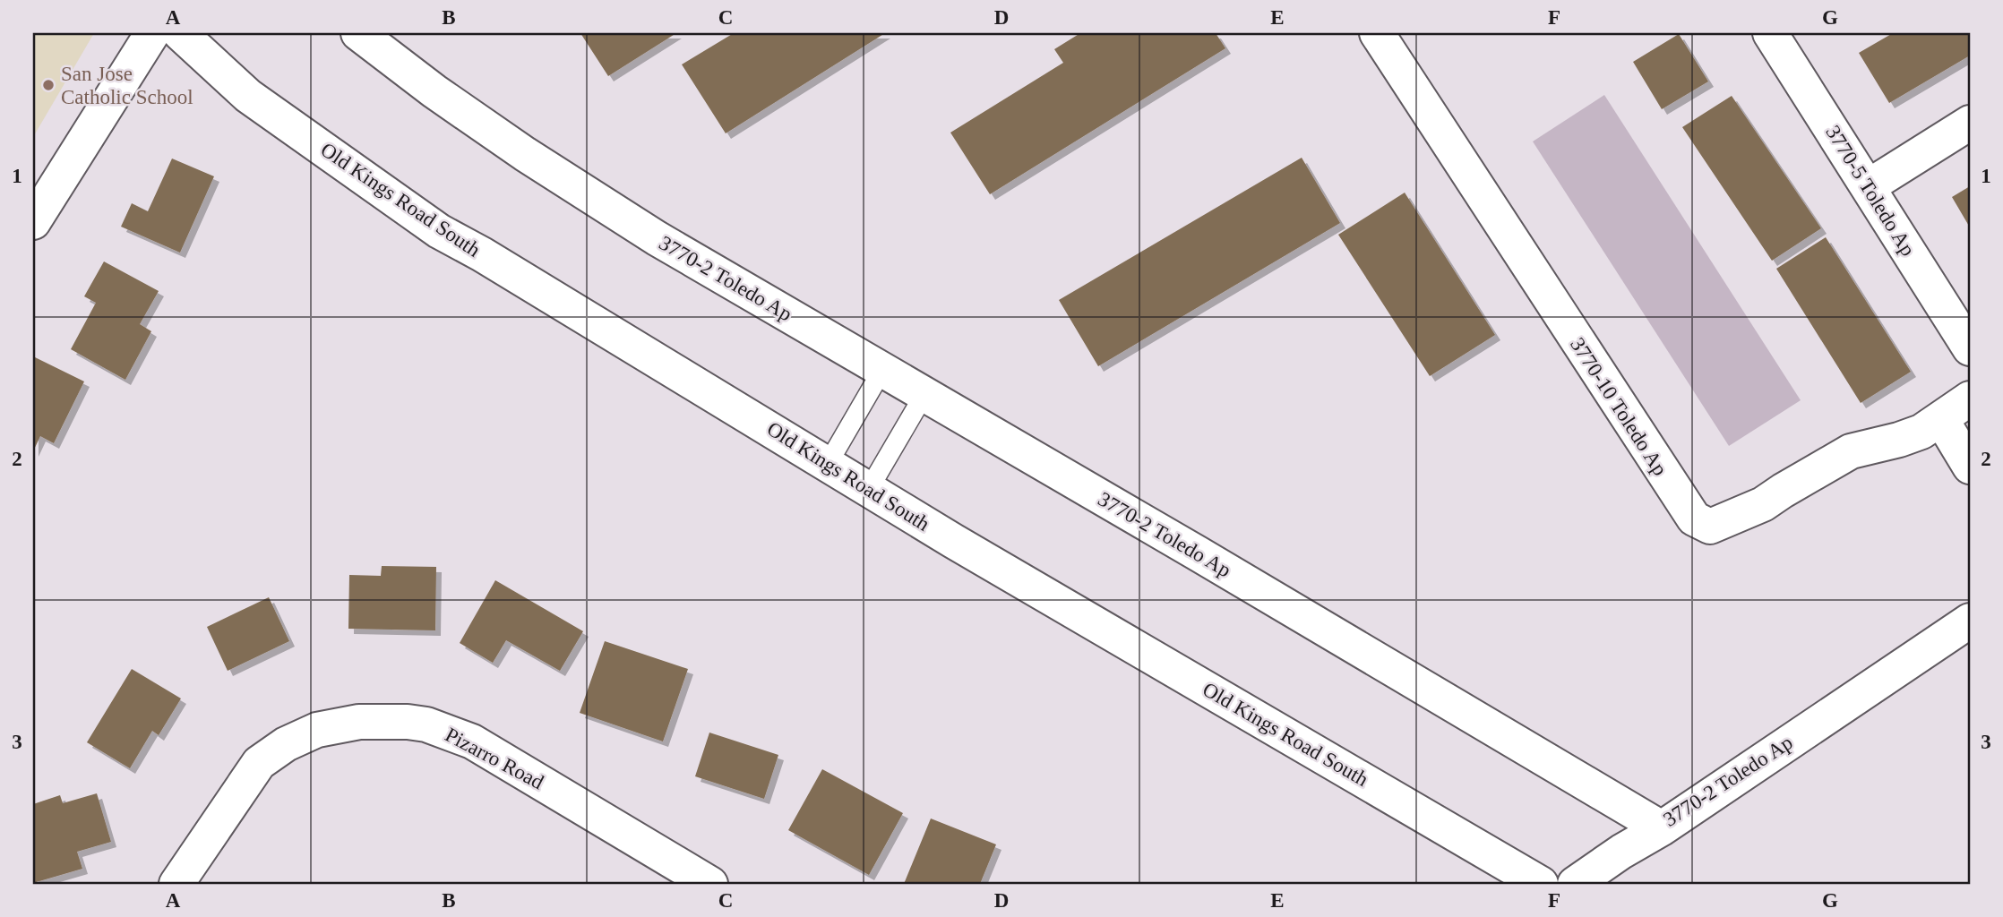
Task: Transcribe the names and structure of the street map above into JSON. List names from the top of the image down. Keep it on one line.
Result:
{"streets":{"street":["3770-5 Toledo Ap","Old Kings Road South","3770-2 Toledo Ap","3770-10 Toledo Ap","Pizarro Road"]},"places":["San Jose Catholic School"],"grid":{"columns":["A","B","C","D","E","F","G"],"rows":["1","2","3"]}}
